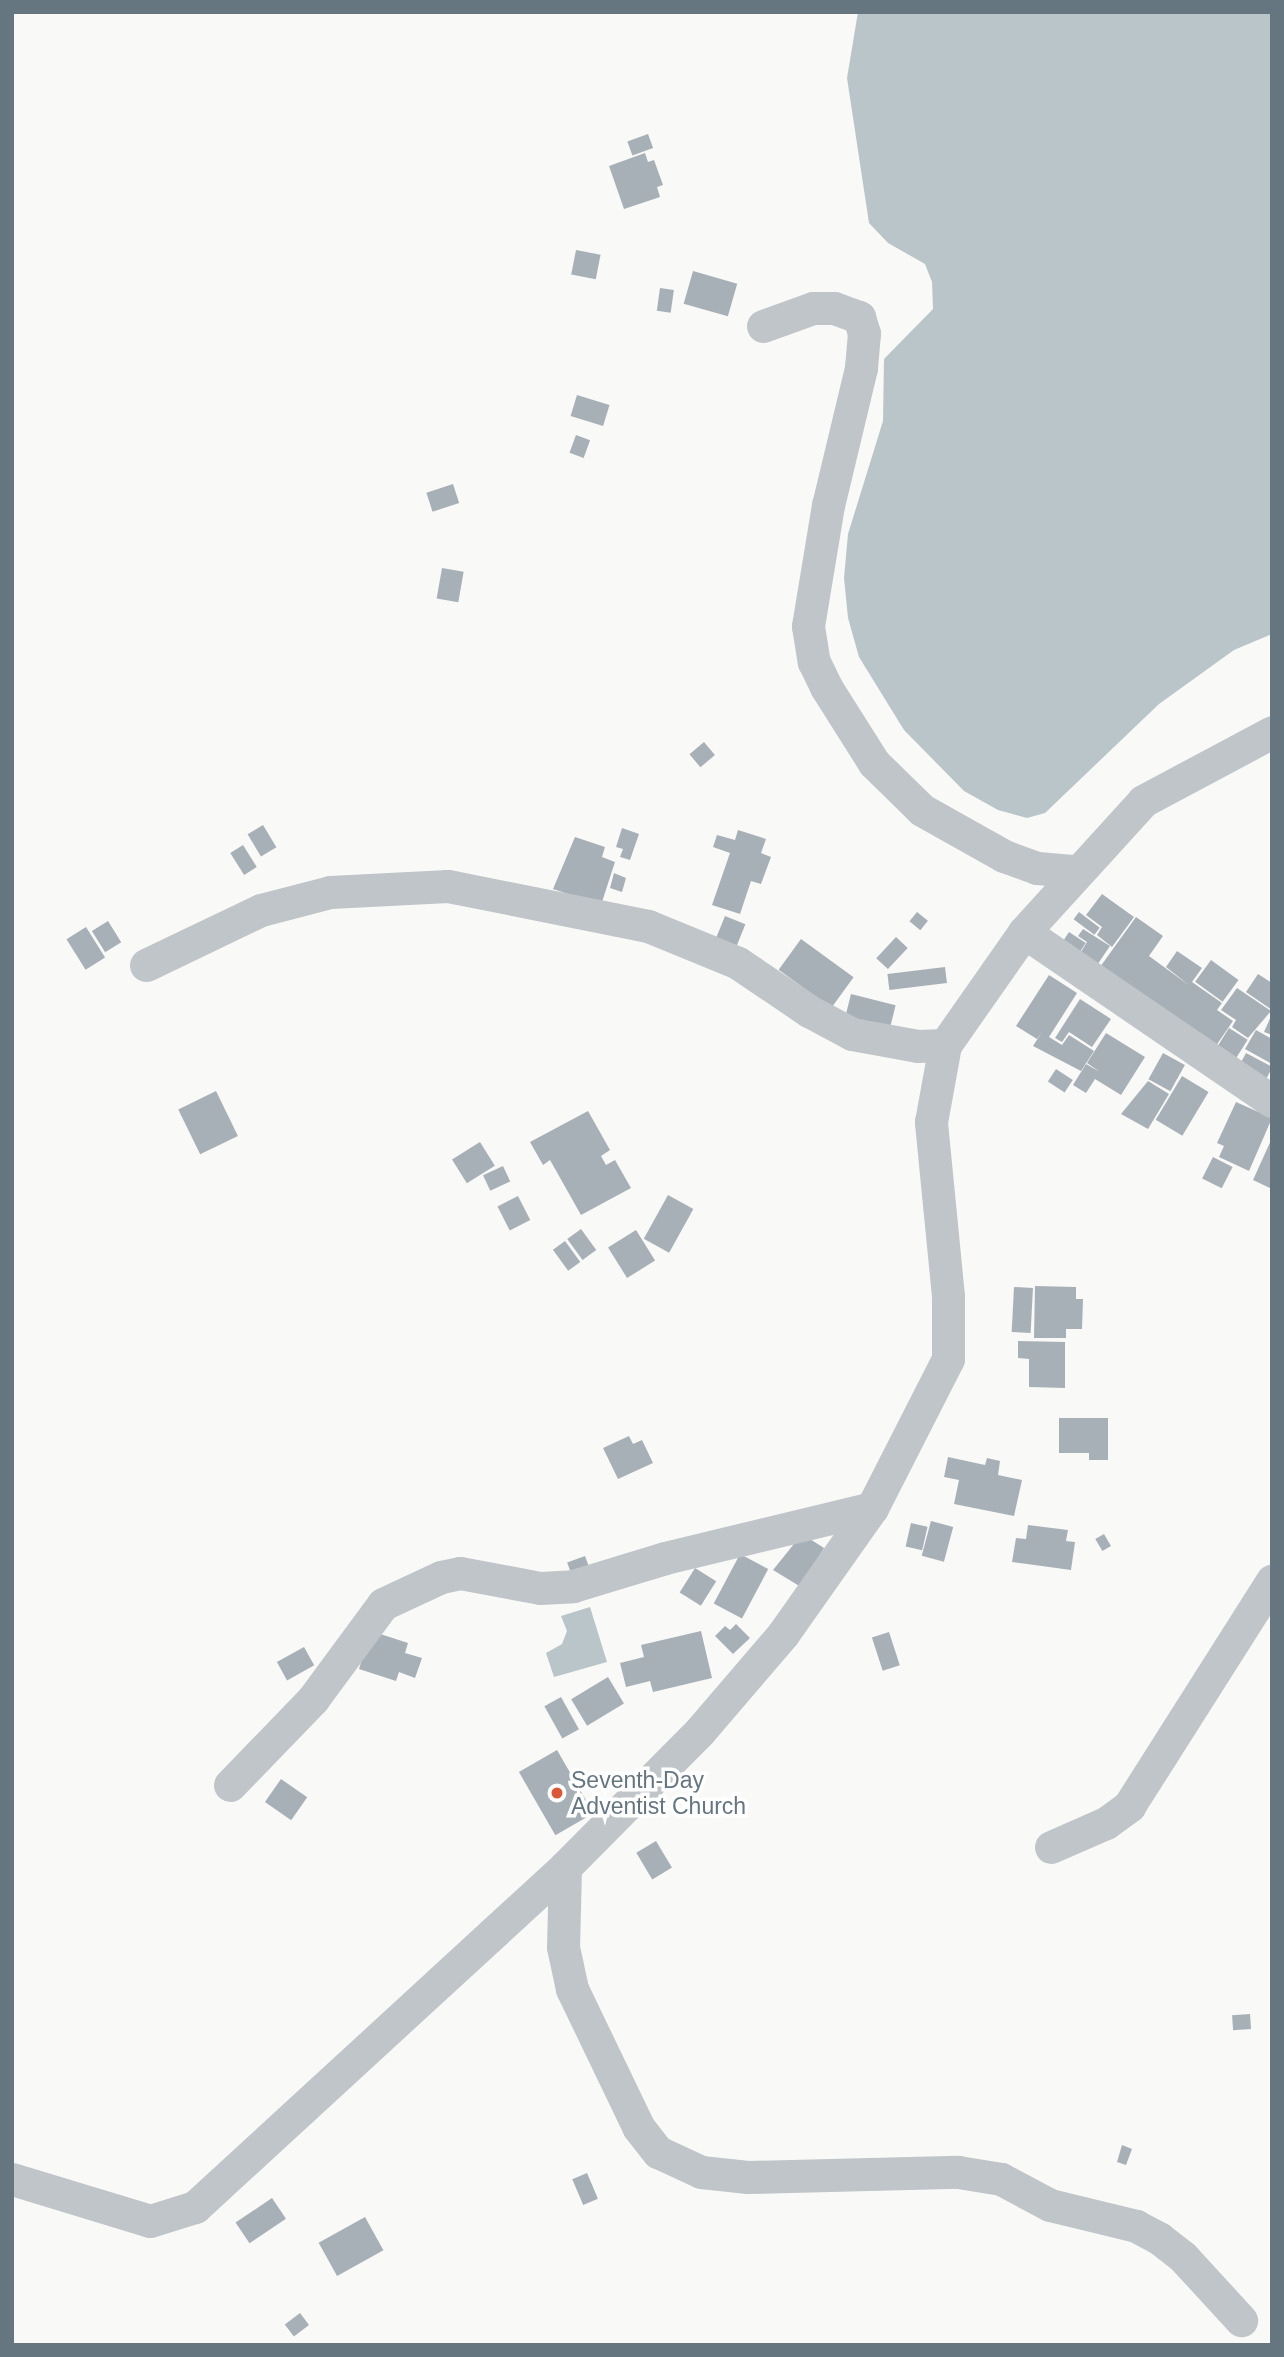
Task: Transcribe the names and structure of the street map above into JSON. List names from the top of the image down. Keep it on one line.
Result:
{"places":["Seventh-Day Adventist Church"]}
